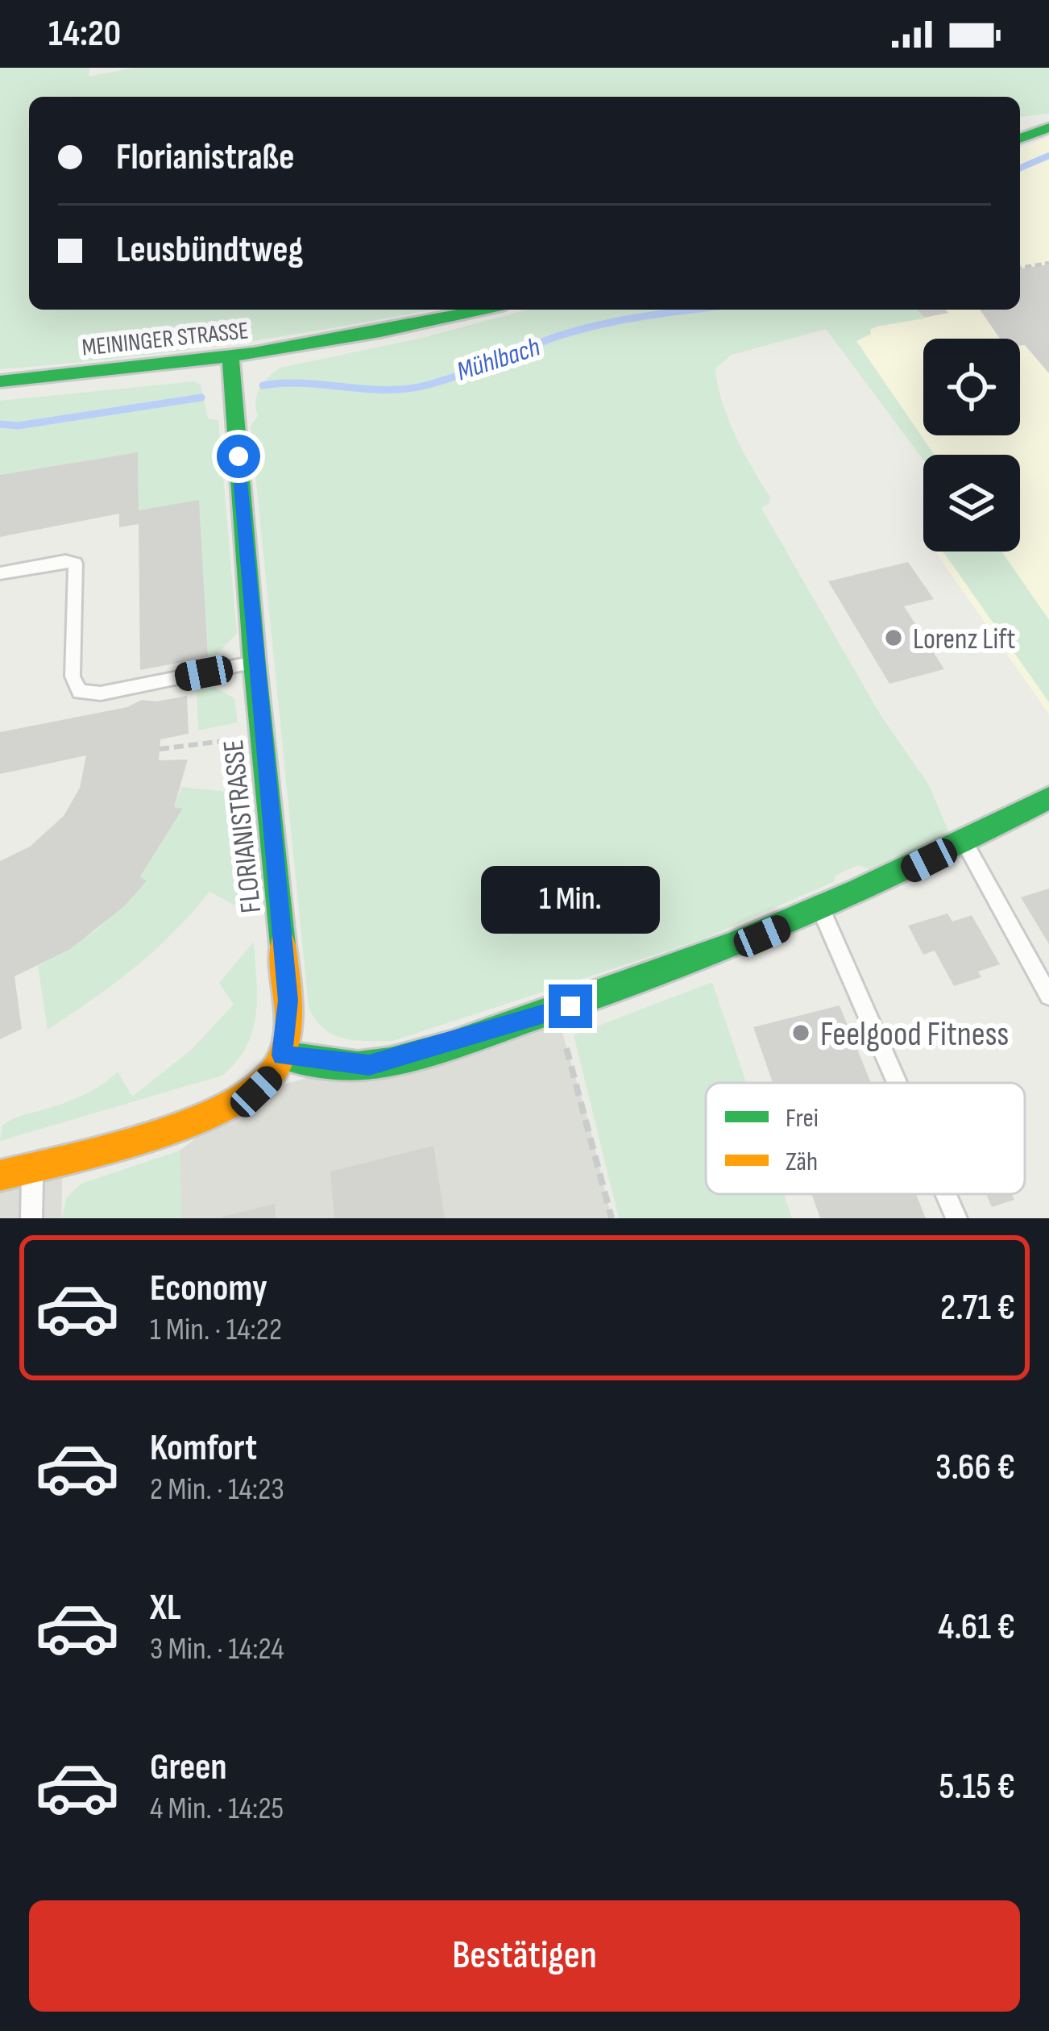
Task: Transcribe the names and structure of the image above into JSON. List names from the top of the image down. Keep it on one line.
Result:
{"streets":{"street":["MEININGER STRASSE","FLORIANISTRASSE"]},"crossings":[["MEININGER STRASSE","FLORIANISTRASSE"]],"water":["Mühlbach"],"places":["Lorenz Lift","Feelgood Fitness"],"legend":["Frei","Zäh"],"page":{"status":"14:20","banner":["Florianistraße","Leusbündtweg"],"bubble":"1 Min.","list":[{"name":"Economy","note":"1 Min. · 14:22","value":"2.71 €"},{"name":"Komfort","note":"2 Min. · 14:23","value":"3.66 €"},{"name":"XL","note":"3 Min. · 14:24","value":"4.61 €"},{"name":"Green","note":"4 Min. · 14:25","value":"5.15 €"}],"buttons":"Bestätigen"}}
